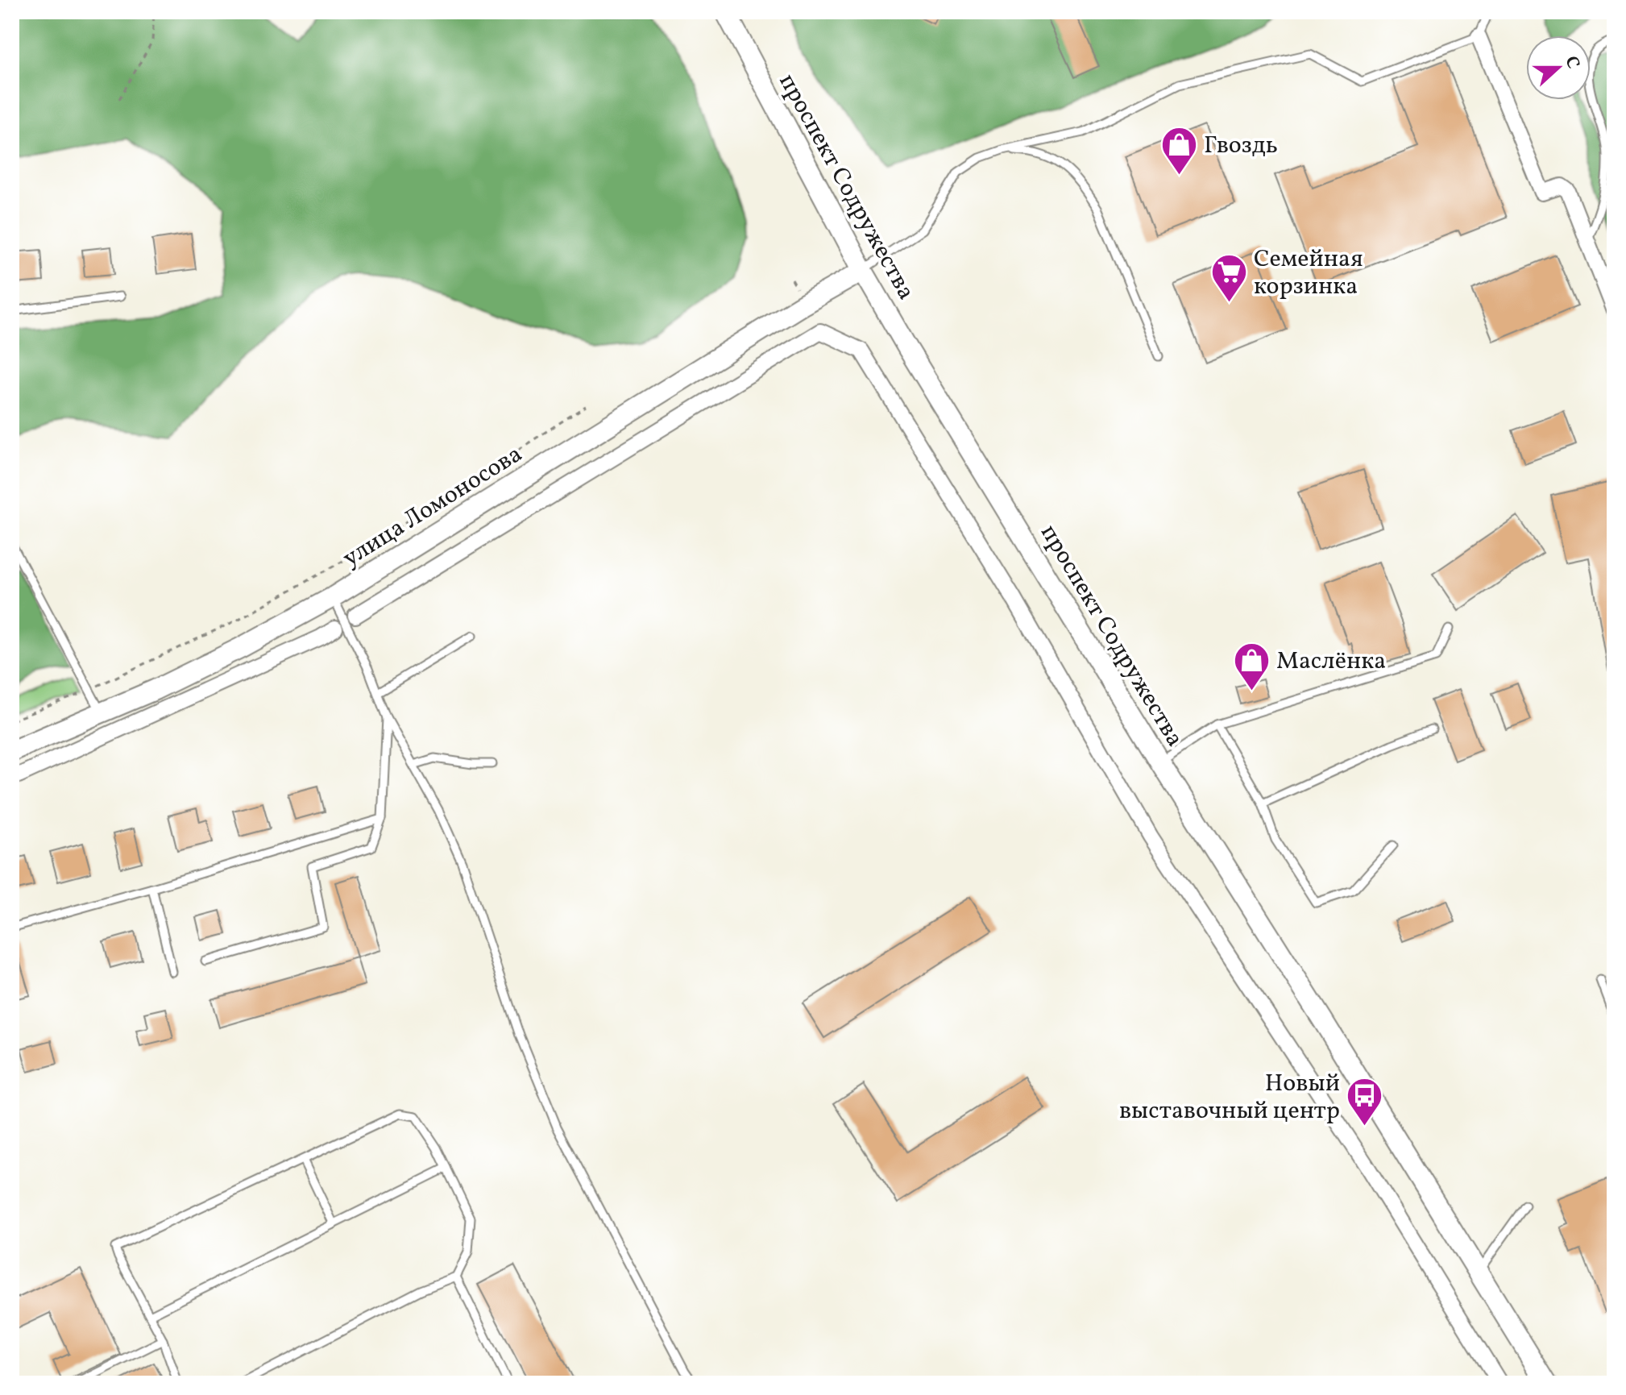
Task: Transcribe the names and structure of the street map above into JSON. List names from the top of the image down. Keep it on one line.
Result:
{"streets":{"main road":["проспект Содружества","улица Ломоносова"]},"crossings":[["проспект Содружества","улица Ломоносова"]],"places":{"shop":["Гвоздь","Маслёнка"],"supermarket":["Семейная корзинка"],"bus stop":["Новый выставочный центр"]},"north":"right"}
